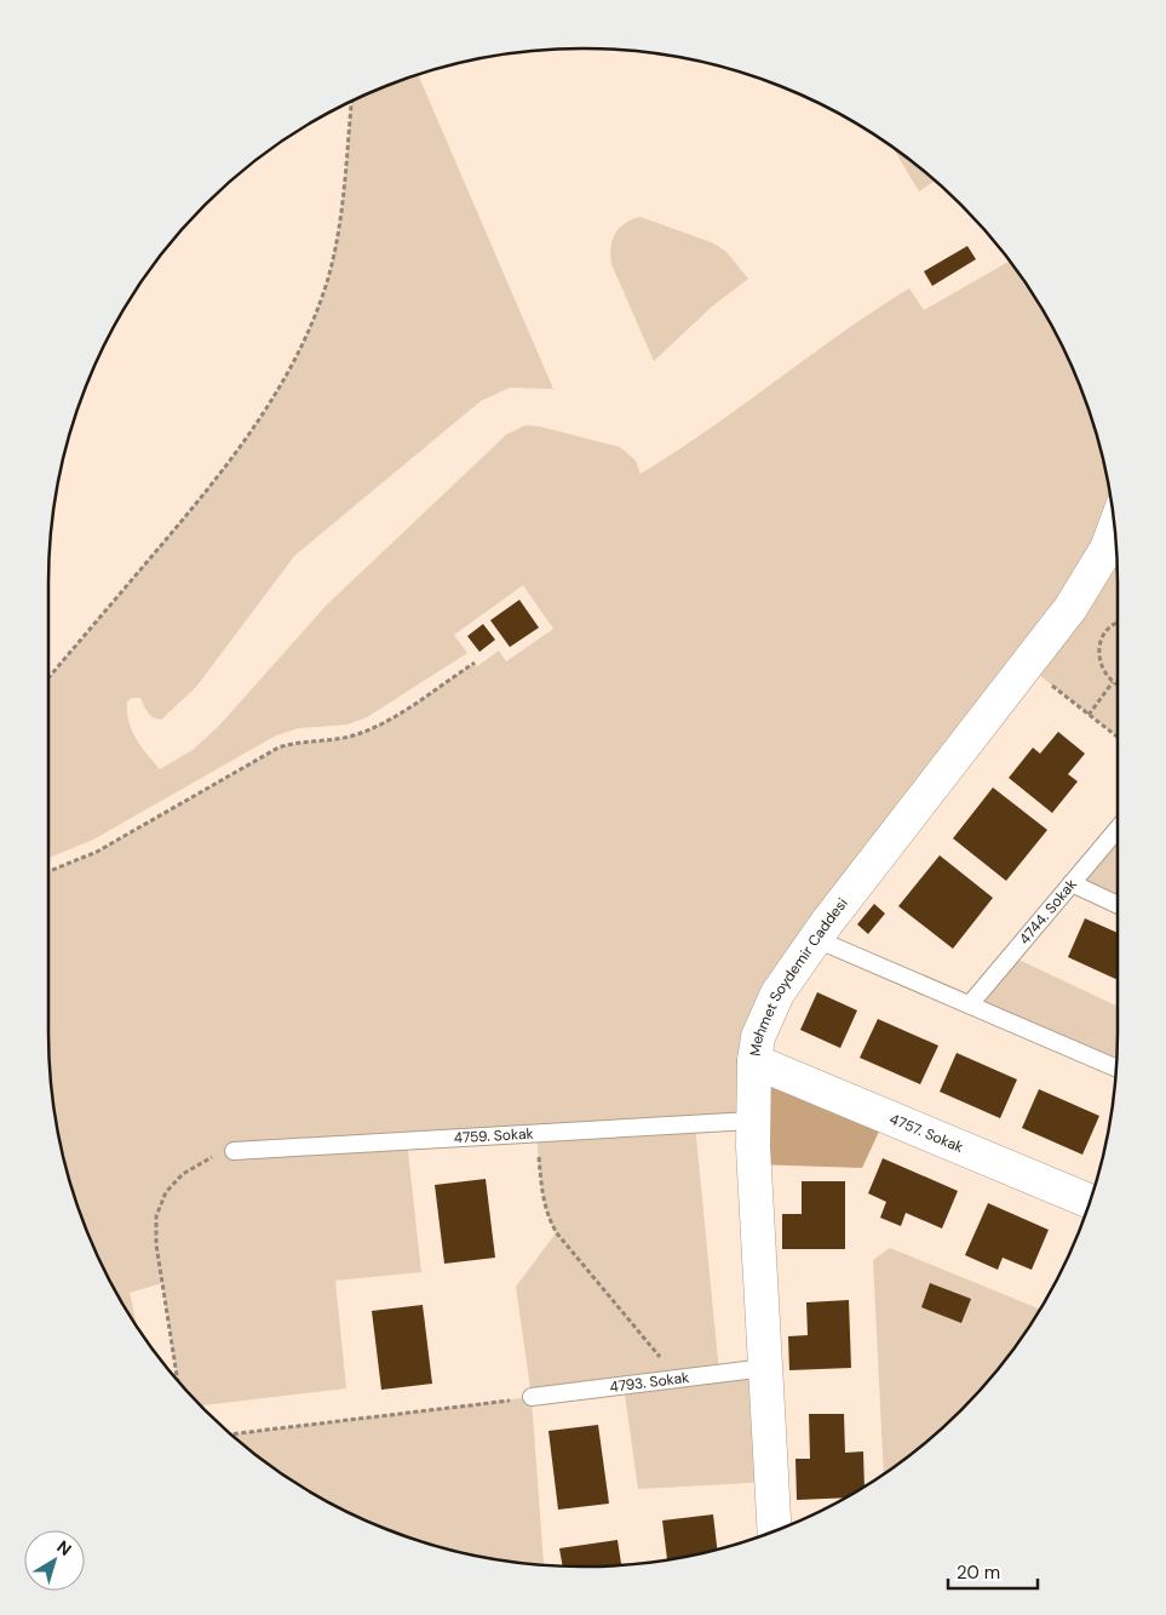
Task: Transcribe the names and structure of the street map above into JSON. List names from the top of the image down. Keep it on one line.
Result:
{"streets":{"street":["Mehmet Soydemir Caddesi","4757. Sokak"],"lane":["4744. Sokak","4759. Sokak","4793. Sokak"]},"crossings":[["Mehmet Soydemir Caddesi","4757. Sokak"],["Mehmet Soydemir Caddesi","4759. Sokak"],["Mehmet Soydemir Caddesi","4793. Sokak"]],"scale_bar":"20 m","north":"top right"}
